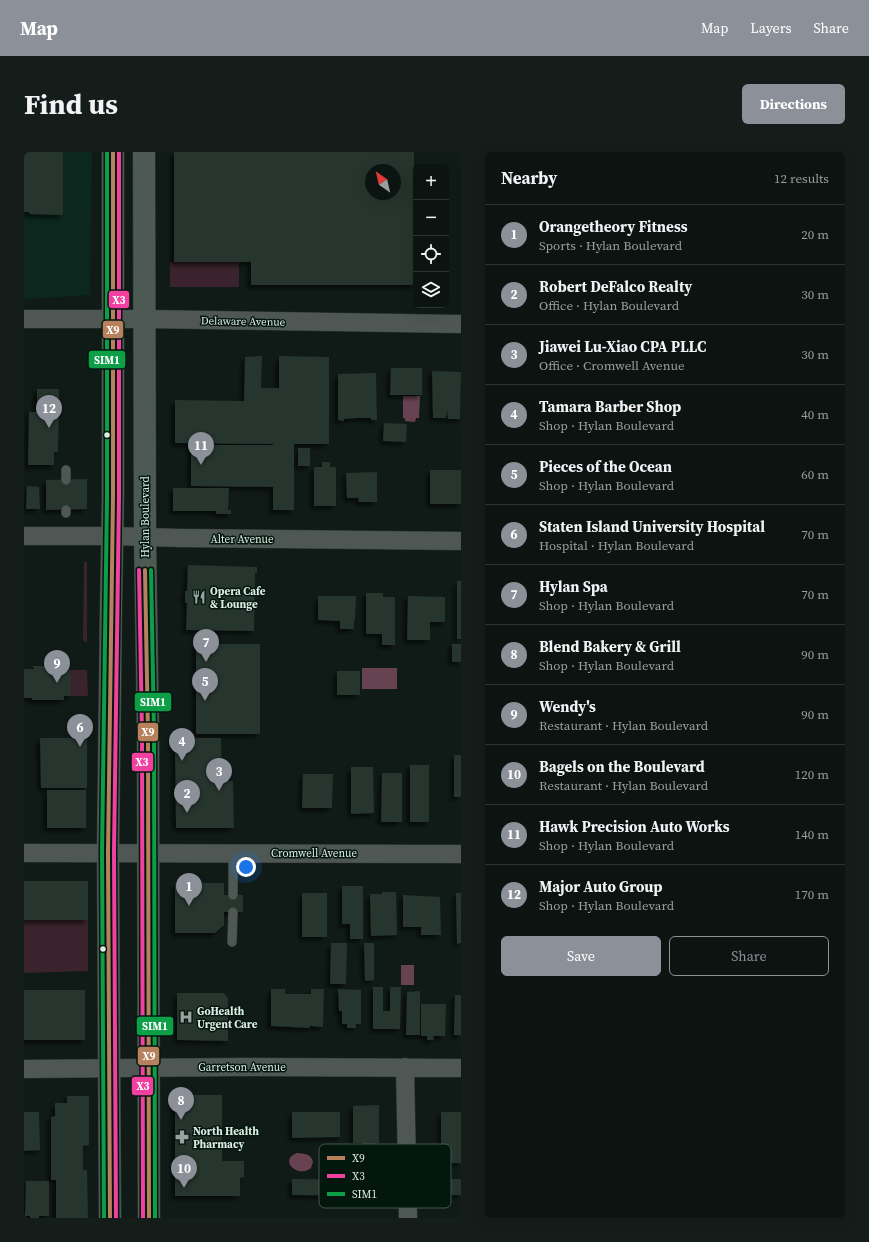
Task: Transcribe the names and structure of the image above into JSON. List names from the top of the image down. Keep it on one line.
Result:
{"streets":{"main road":["Hylan Boulevard"],"street":["Delaware Avenue","Alter Avenue","Cromwell Avenue","Garretson Avenue"]},"crossings":[["Delaware Avenue","Hylan Boulevard"],["Hylan Boulevard","Alter Avenue"],["Hylan Boulevard","Cromwell Avenue"],["Hylan Boulevard","Garretson Avenue"]],"places":{"restaurant":["Opera Cafe & Lounge"],"hospital":["GoHealth Urgent Care"],"pharmacy":["North Health Pharmacy"]},"lines":["transit line X9","transit line X3","transit line SIM1"],"legend":["X9","X3","SIM1"],"north":"top left","page":{"header":"Map","nav":["Map","Layers","Share"],"buttons":["Directions",["Save","Share"]],"title":"Find us","heading":["Nearby","12 results"],"map_buttons":["+","−"],"list":[{"mark":"1","name":"Orangetheory Fitness","note":"Sports · Hylan Boulevard","value":"20 m"},{"mark":"2","name":"Robert DeFalco Realty","note":"Office · Hylan Boulevard","value":"30 m"},{"mark":"3","name":"Jiawei Lu-Xiao CPA PLLC","note":"Office · Cromwell Avenue","value":"30 m"},{"mark":"4","name":"Tamara Barber Shop","note":"Shop · Hylan Boulevard","value":"40 m"},{"mark":"5","name":"Pieces of the Ocean","note":"Shop · Hylan Boulevard","value":"60 m"},{"mark":"6","name":"Staten Island University Hospital","note":"Hospital · Hylan Boulevard","value":"70 m"},{"mark":"7","name":"Hylan Spa","note":"Shop · Hylan Boulevard","value":"70 m"},{"mark":"8","name":"Blend Bakery & Grill","note":"Shop · Hylan Boulevard","value":"90 m"},{"mark":"9","name":"Wendy's","note":"Restaurant · Hylan Boulevard","value":"90 m"},{"mark":"10","name":"Bagels on the Boulevard","note":"Restaurant · Hylan Boulevard","value":"120 m"},{"mark":"11","name":"Hawk Precision Auto Works","note":"Shop · Hylan Boulevard","value":"140 m"},{"mark":"12","name":"Major Auto Group","note":"Shop · Hylan Boulevard","value":"170 m"}],"pins":["12","11","7","9","5","6","4","3","2","1","8","10"]}}
